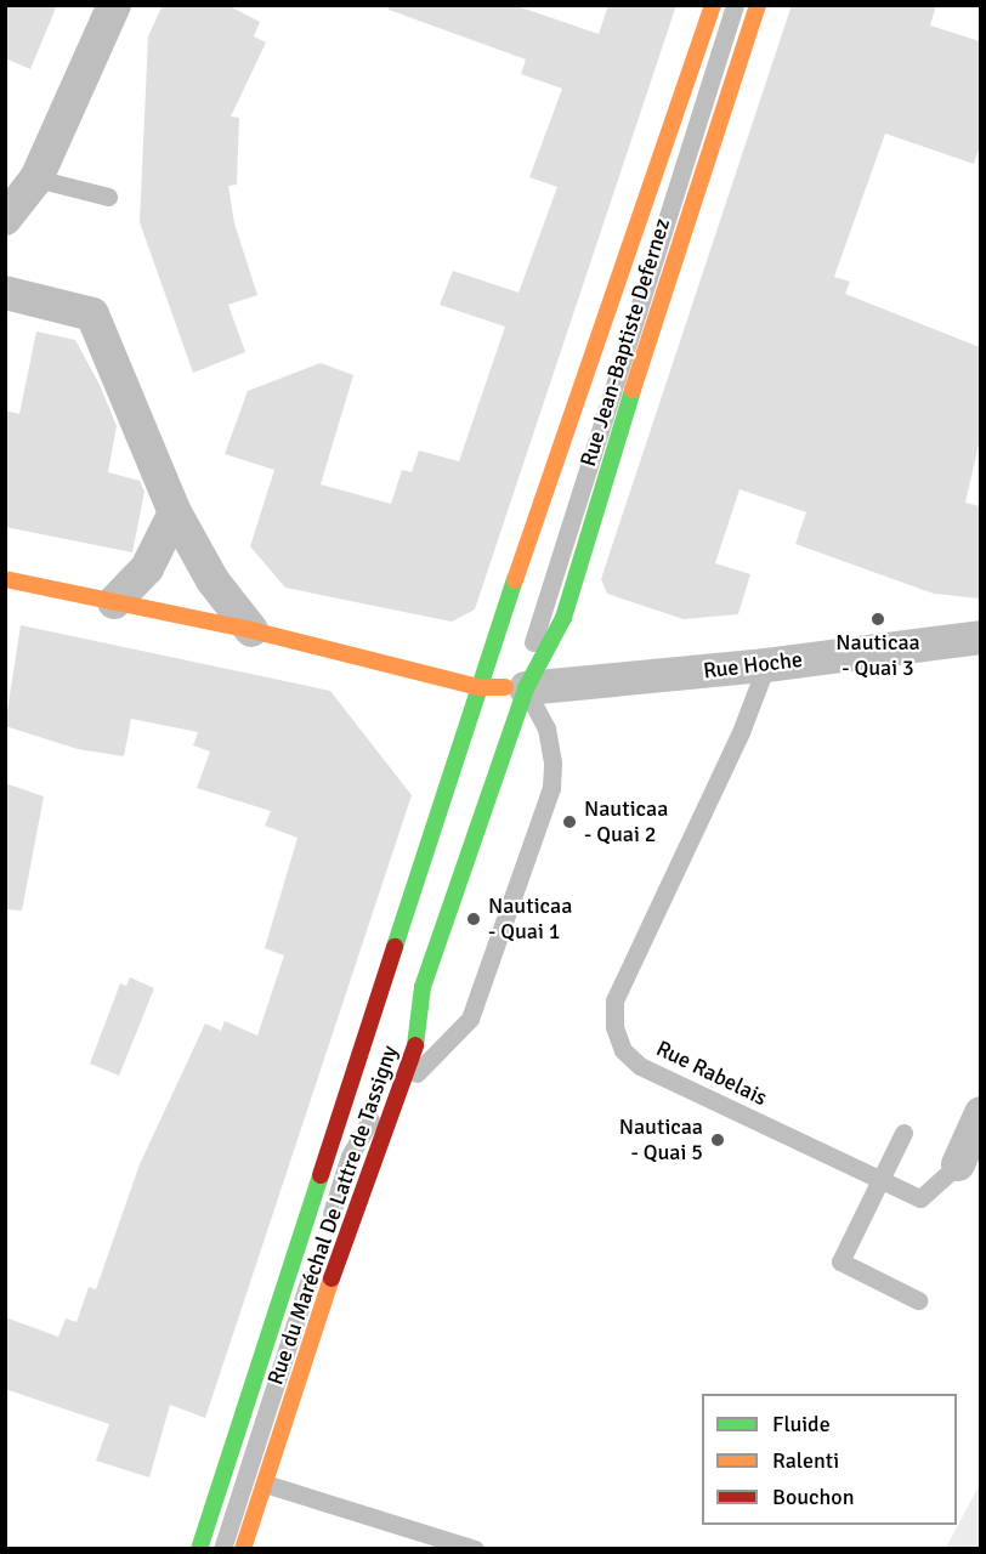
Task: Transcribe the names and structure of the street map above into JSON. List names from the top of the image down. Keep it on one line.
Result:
{"streets":{"main road":["Rue Jean-Baptiste Defernez","Rue du Maréchal De Lattre de Tassigny"],"street":["Rue Hoche"],"lane":["Rue Rabelais"]},"crossings":[["Rue Jean-Baptiste Defernez","Rue Hoche"],["Rue Jean-Baptiste Defernez","Rue du Maréchal De Lattre de Tassigny"],["Rue Hoche","Rue Rabelais"],["Rue Hoche","Rue du Maréchal De Lattre de Tassigny"]],"places":["Nauticaa - Quai 3","Nauticaa - Quai 2","Nauticaa - Quai 1","Nauticaa - Quai 5"],"legend":["Fluide","Ralenti","Bouchon"]}
